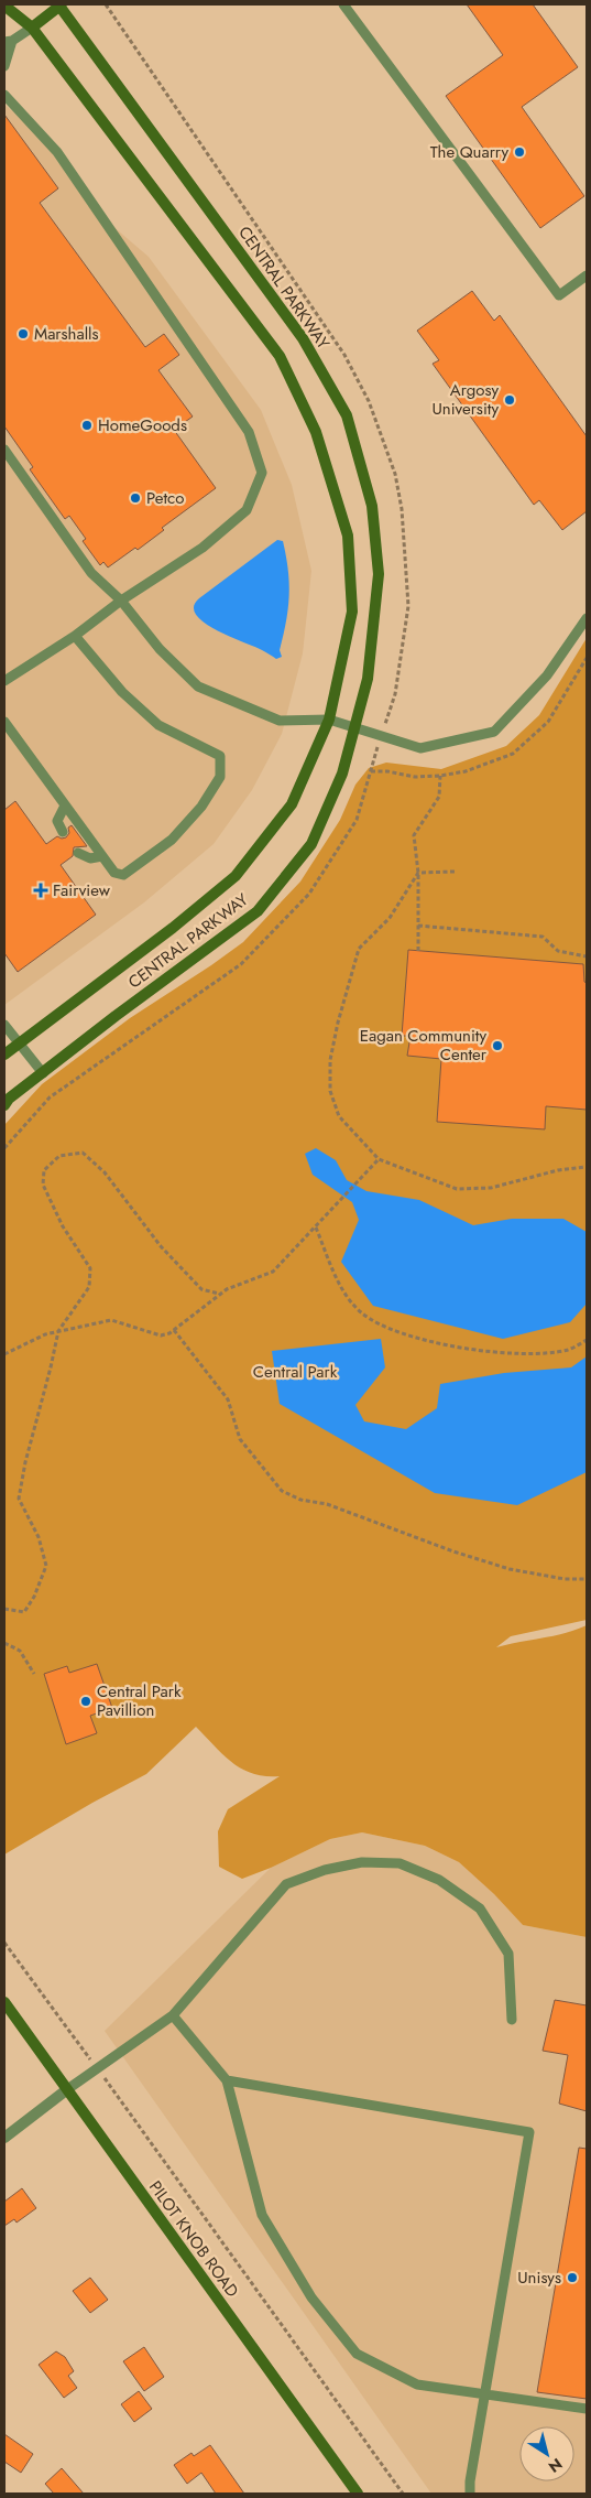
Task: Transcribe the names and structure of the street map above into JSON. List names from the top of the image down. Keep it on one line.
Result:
{"streets":{"street":["CENTRAL PARKWAY","PILOT KNOB ROAD"]},"parks":["Central Park"],"places":{"other":["The Quarry","Marshalls","Argosy University","HomeGoods","Petco","Eagan Community Center","Central Park Pavillion","Unisys"],"health":["Fairview"]},"north":"bottom right"}
